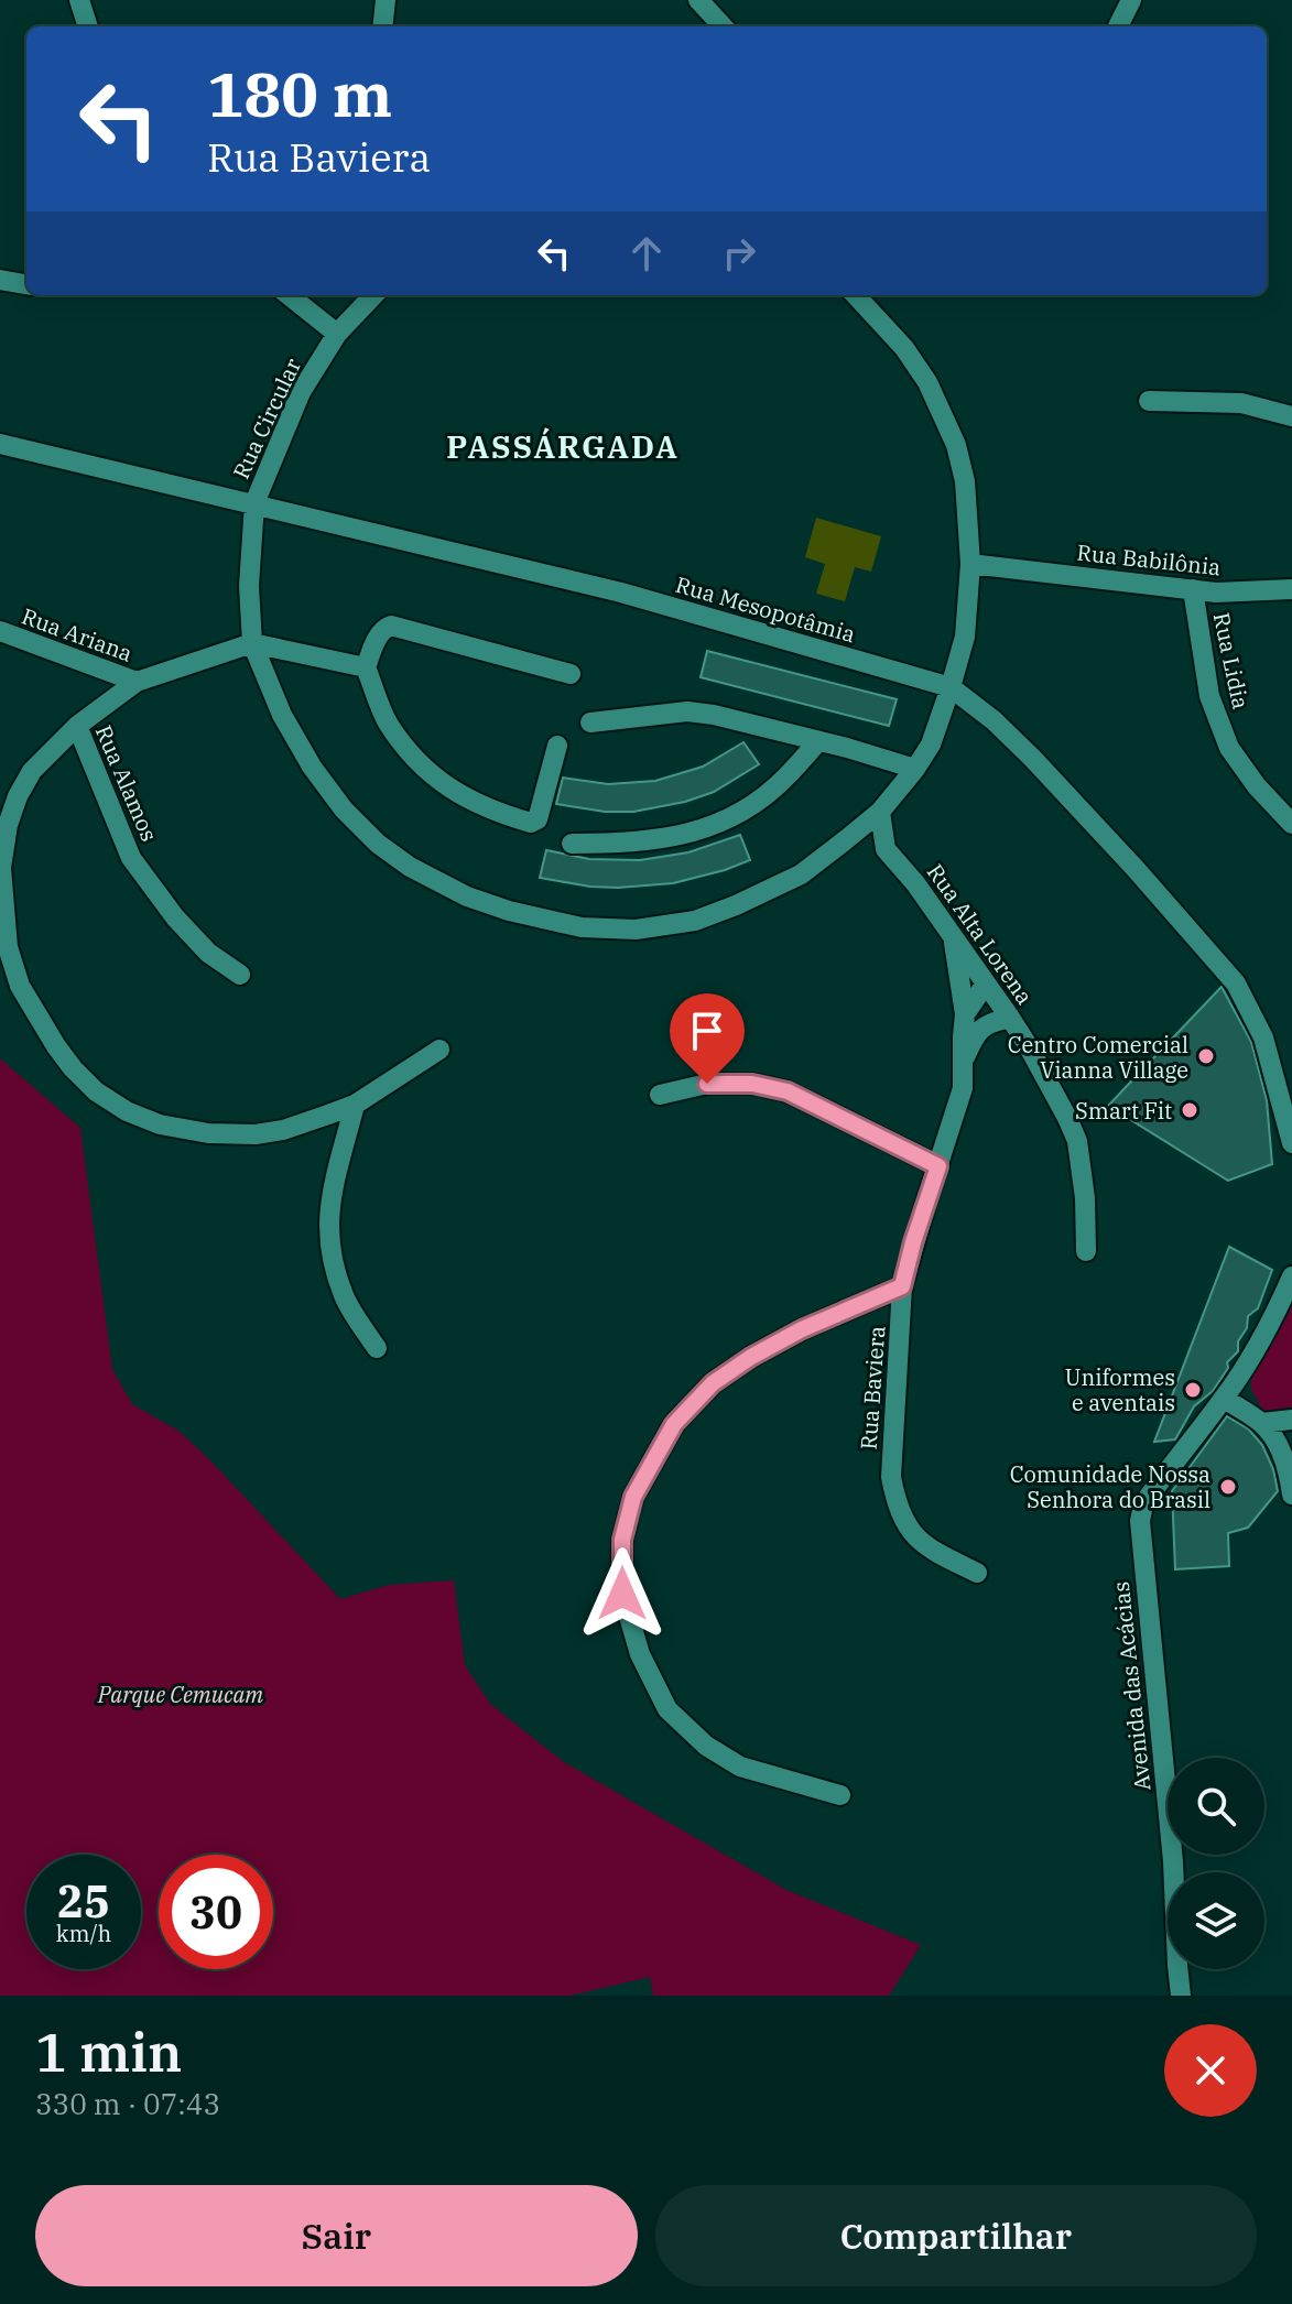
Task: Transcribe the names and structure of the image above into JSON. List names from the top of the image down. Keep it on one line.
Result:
{"streets":{"street":["Rua Circular","Rua Babilônia","Rua Mesopotâmia","Rua Ariana","Rua Lidia","Rua Alamos","Rua Alta Lorena","Rua Baviera","Avenida das Acácias"]},"crossings":[["Rua Circular","Rua Babilônia"],["Rua Circular","Rua Mesopotâmia"],["Rua Babilônia","Rua Lidia"],["Rua Alta Lorena","Rua Baviera"]],"districts":["PASSÁRGADA"],"parks":["Parque Cemucam"],"places":["Centro Comercial Vianna Village","Smart Fit","Uniformes e aventais","Comunidade Nossa Senhora do Brasil"],"page":{"turn":["180 m","Rua Baviera"],"speed":"25 km/h","limit":"30","heading":["1 min","330 m · 07:43"],"buttons":["Sair","Compartilhar"]}}
